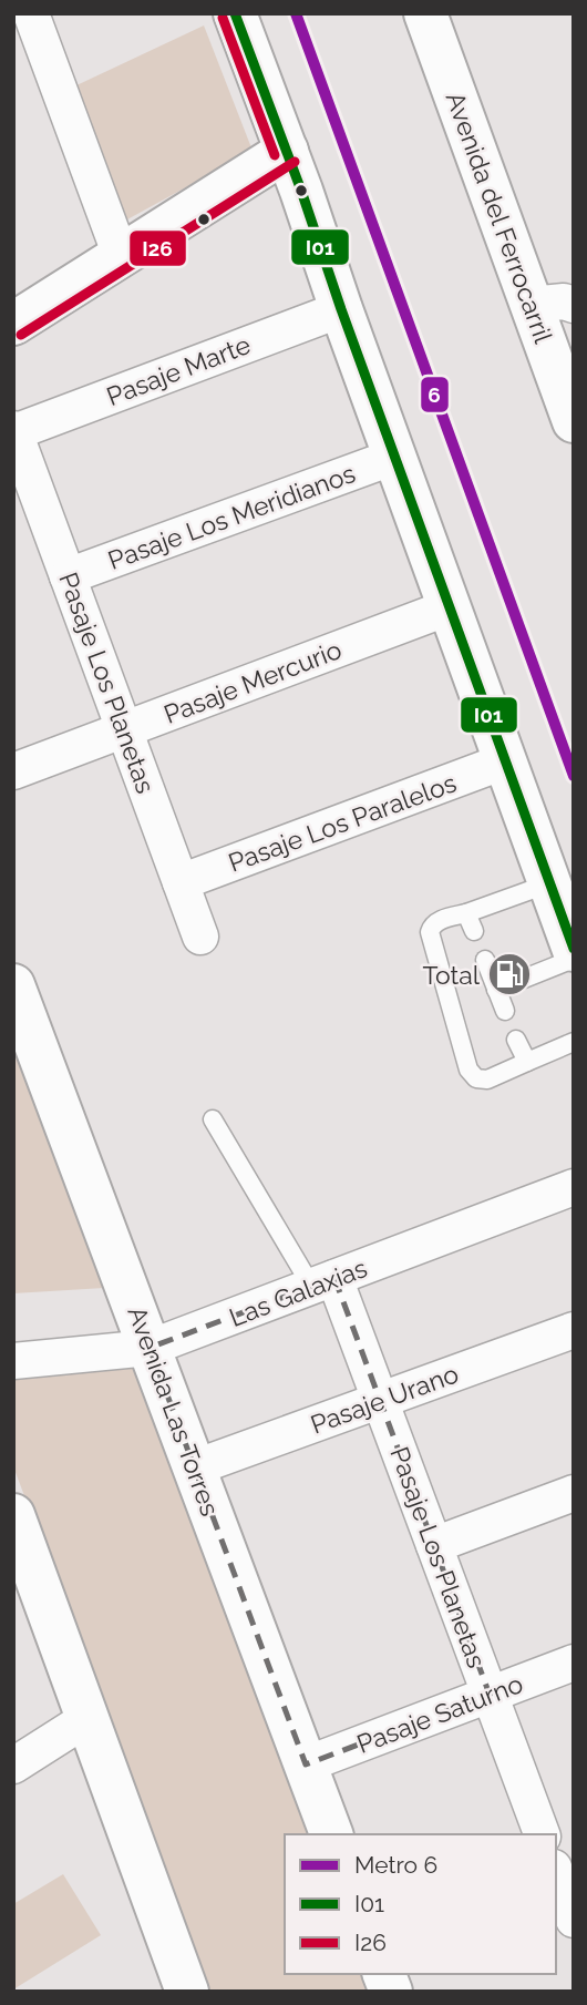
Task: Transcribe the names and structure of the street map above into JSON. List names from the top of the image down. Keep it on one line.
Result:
{"streets":{"street":["Avenida del Ferrocarril","Pasaje Marte","Pasaje Los Meridianos","Pasaje Mercurio","Pasaje Los Planetas","Pasaje Los Paralelos","Las Galaxias","Pasaje Urano","Avenida Las Torres","Pasaje Saturno"]},"crossings":[["Pasaje Marte","Pasaje Los Planetas"],["Pasaje Los Meridianos","Pasaje Los Planetas"],["Pasaje Mercurio","Pasaje Los Planetas"],["Pasaje Los Planetas","Pasaje Los Paralelos"],["Pasaje Los Planetas","Las Galaxias"],["Pasaje Los Planetas","Pasaje Urano"],["Pasaje Los Planetas","Pasaje Saturno"],["Las Galaxias","Avenida Las Torres"],["Pasaje Urano","Avenida Las Torres"],["Avenida Las Torres","Pasaje Saturno"]],"places":{"fuel station":["Total"]},"lines":["metro line 6","transit line I01","transit line I26"],"legend":["Metro 6","I01","I26"]}
